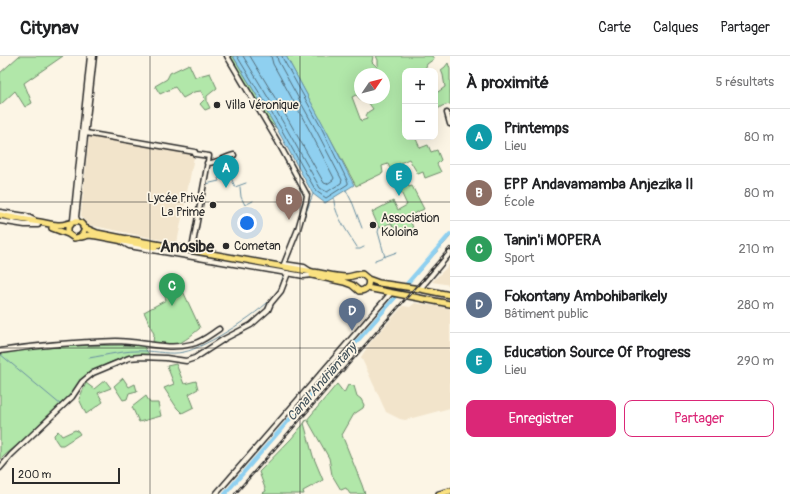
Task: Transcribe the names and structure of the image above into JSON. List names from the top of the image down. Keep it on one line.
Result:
{"districts":["Anosibe"],"water":["Canal Andriantany"],"places":["Villa Véronique","Lycée Privé La Prime","Association Koloina","Cometan"],"scale_bar":"200 m","north":"top right","page":{"header":"Citynav","nav":["Carte","Calques","Partager"],"heading":["À proximité","5 résultats"],"map_buttons":["+","−"],"list":[{"mark":"A","name":"Printemps","note":"Lieu","value":"80 m"},{"mark":"B","name":"EPP Andavamamba Anjezika II","note":"École","value":"80 m"},{"mark":"C","name":"Tanin'i MOPERA","note":"Sport","value":"210 m"},{"mark":"D","name":"Fokontany Ambohibarikely","note":"Bâtiment public","value":"280 m"},{"mark":"E","name":"Education Source Of Progress","note":"Lieu","value":"290 m"}],"pins":["A","E","B","C","D"],"buttons":["Enregistrer","Partager"],"scale":"200 m"}}
